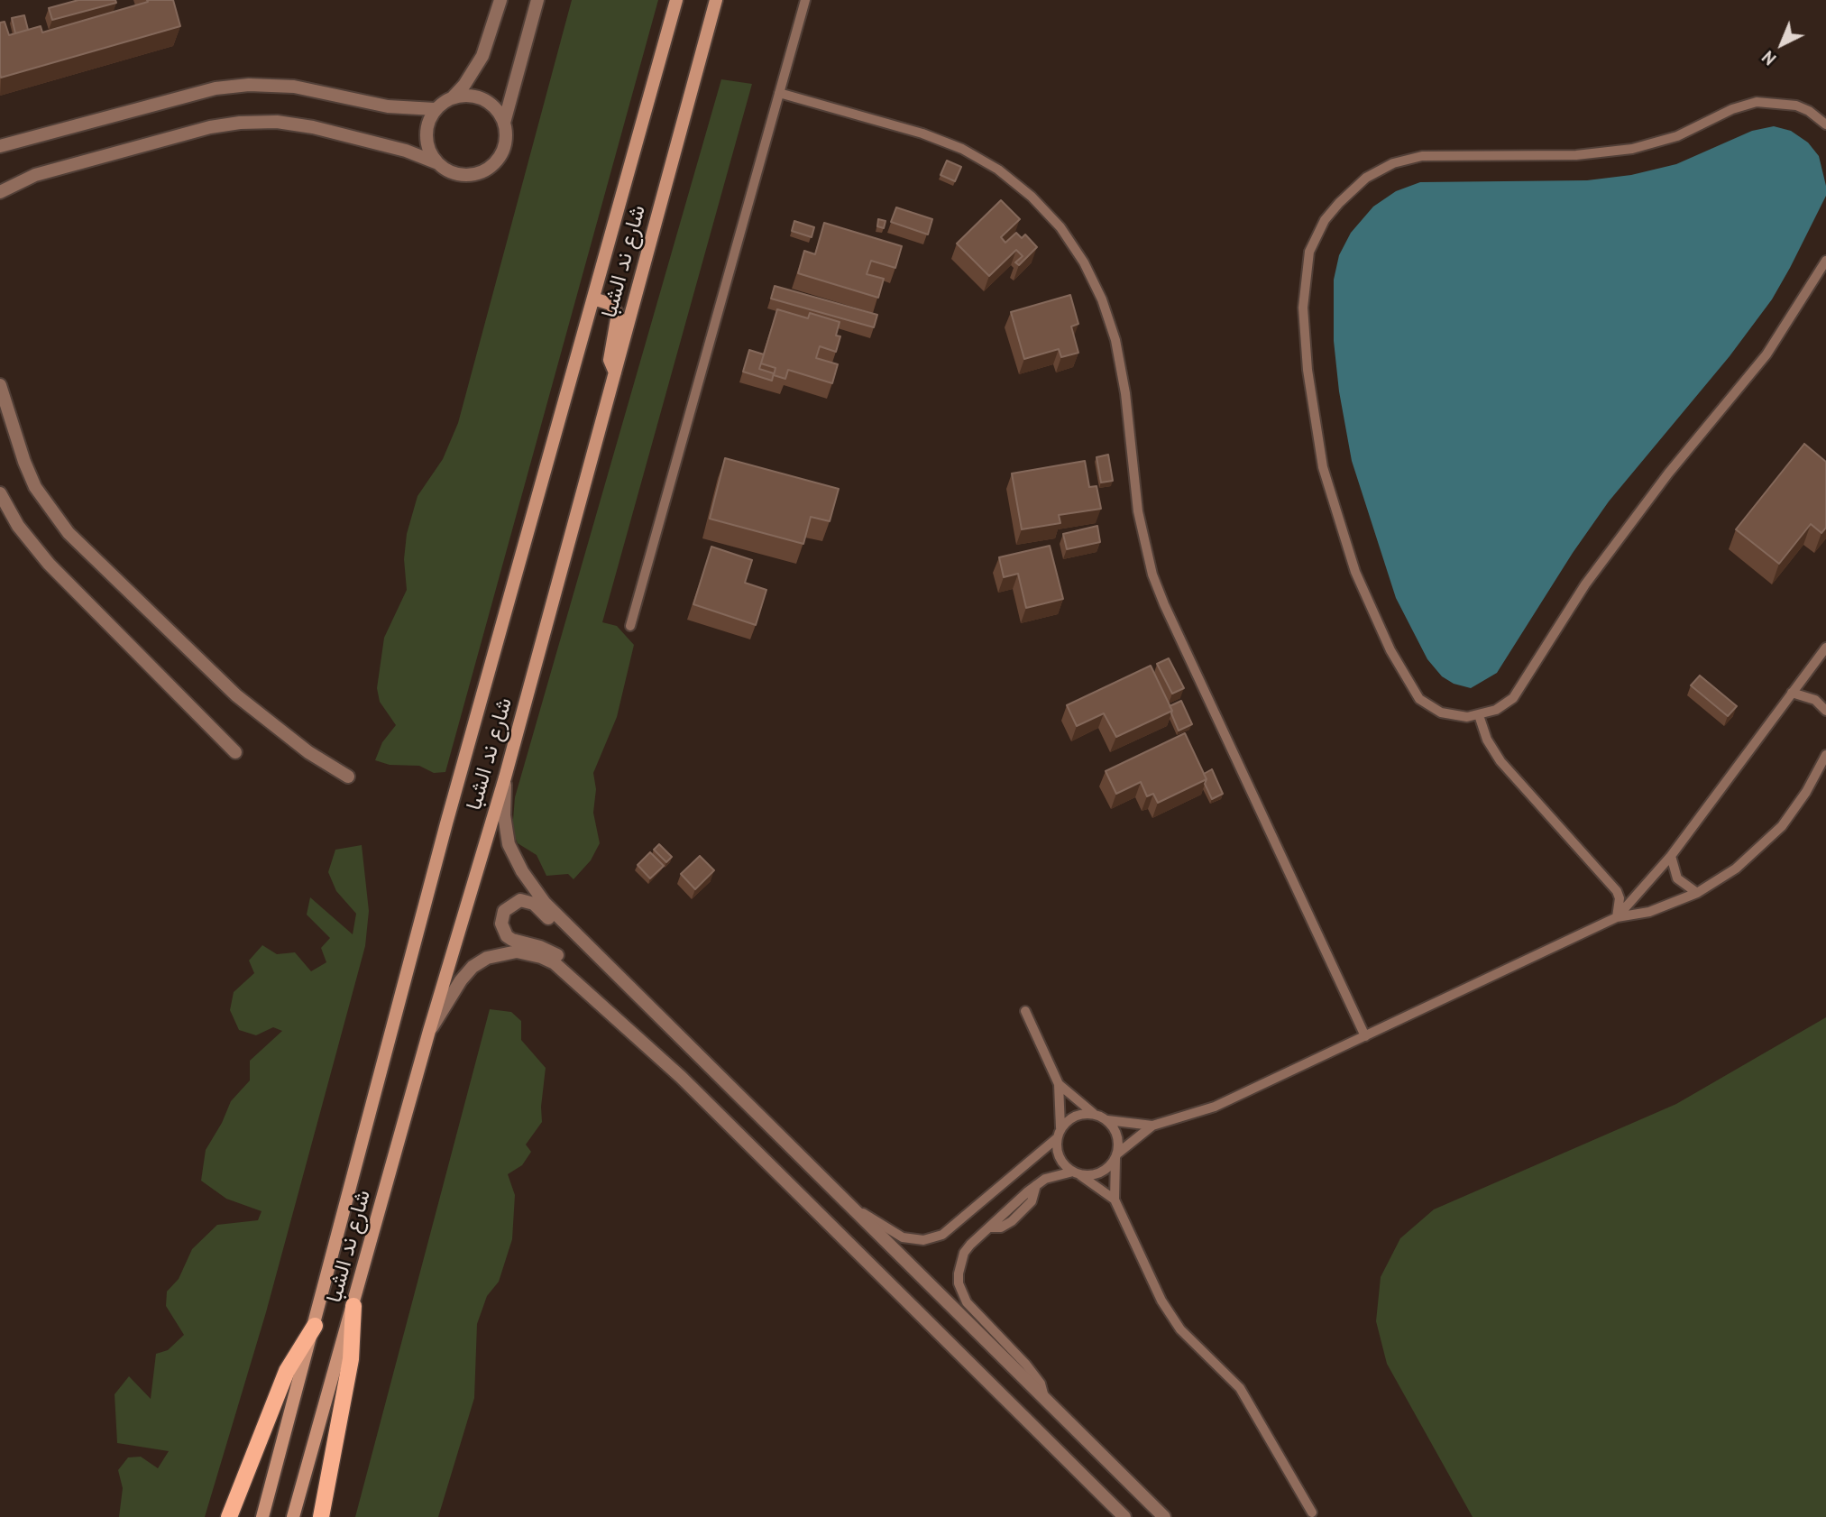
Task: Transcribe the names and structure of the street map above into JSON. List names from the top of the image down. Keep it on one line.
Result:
{"streets":{"main road":["شارع ند الشبا"]},"north":"bottom left"}
